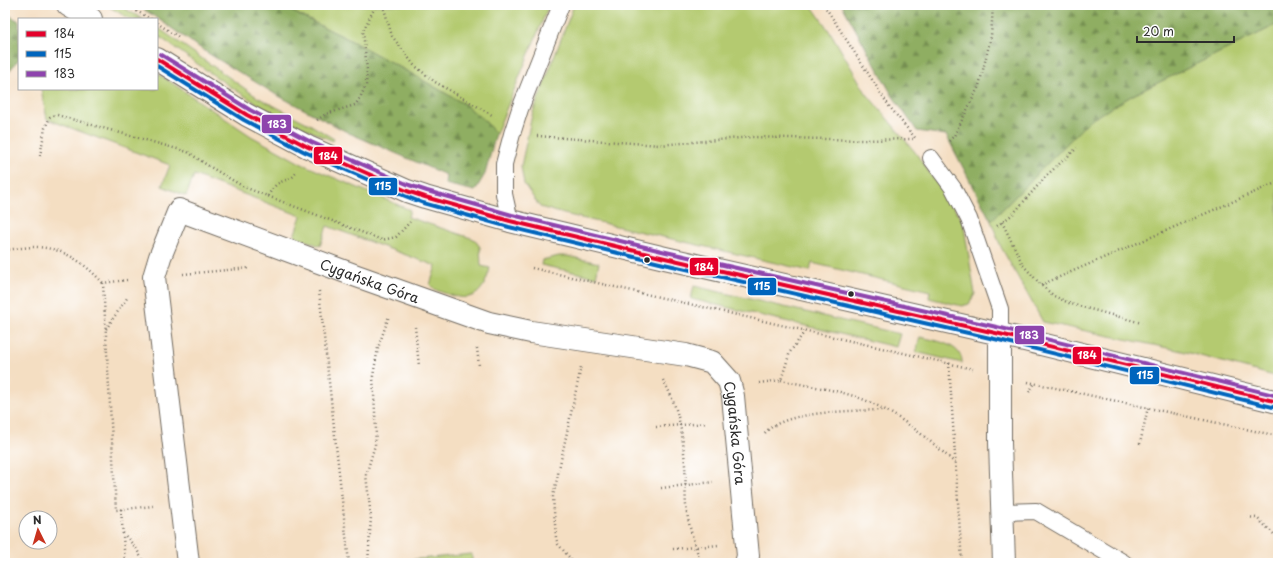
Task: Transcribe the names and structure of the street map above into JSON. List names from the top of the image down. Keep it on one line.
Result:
{"streets":{"street":["Cygańska Góra"]},"lines":["transit line 183","transit line 184","transit line 115"],"legend":["184","115","183"],"scale_bar":"20 m","north":"top"}
